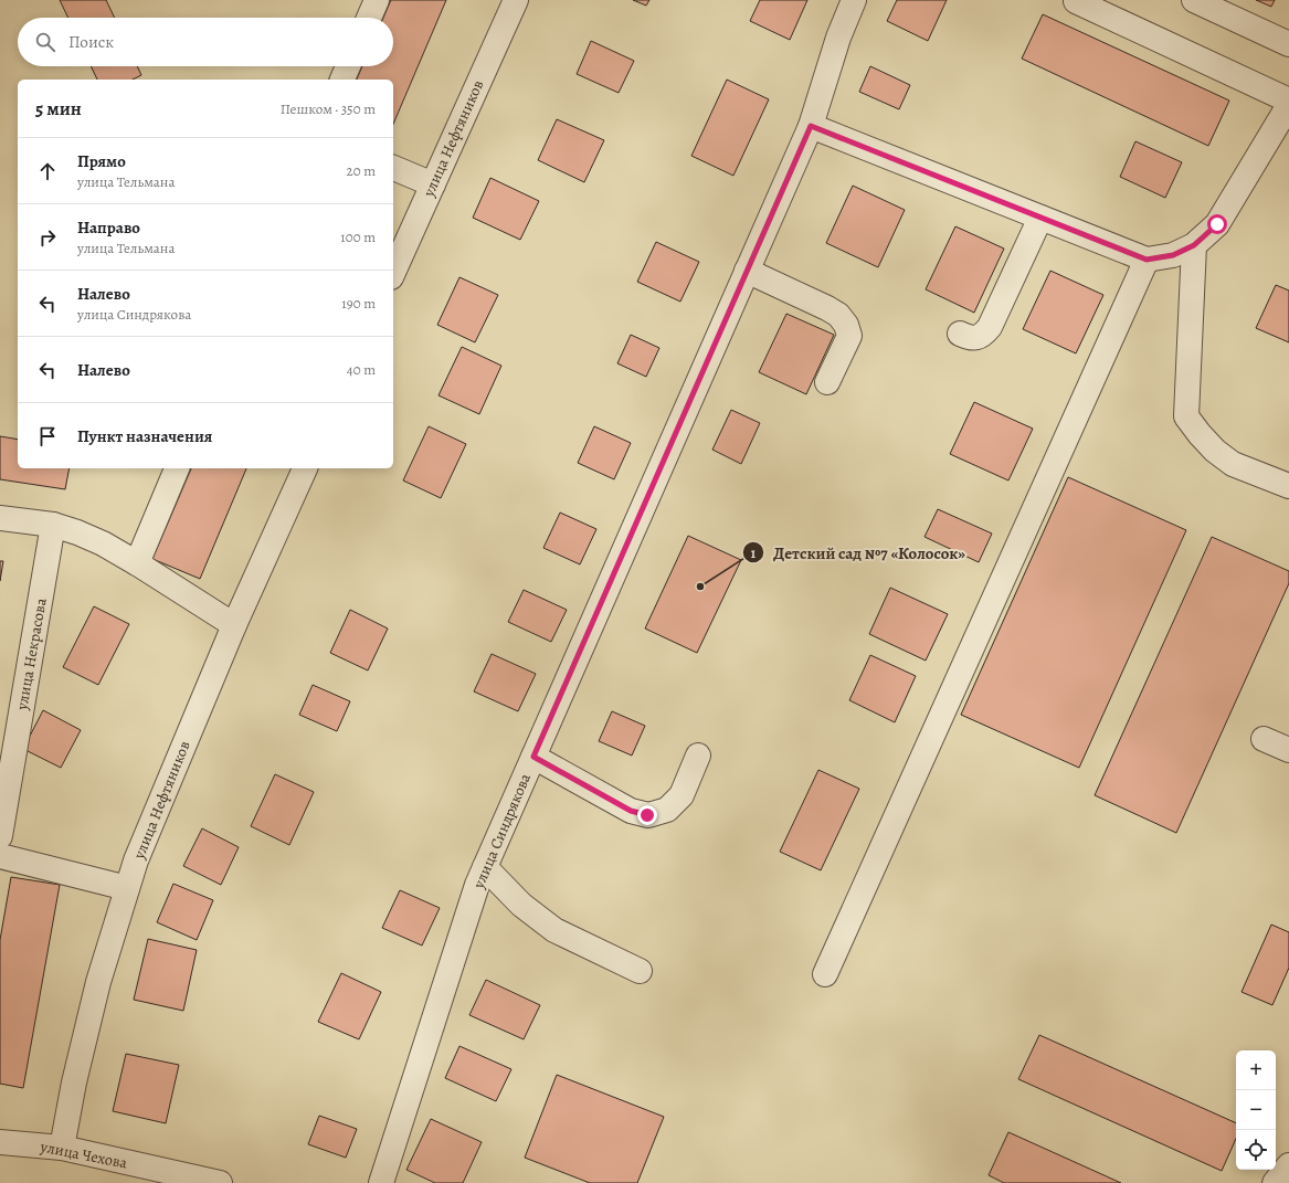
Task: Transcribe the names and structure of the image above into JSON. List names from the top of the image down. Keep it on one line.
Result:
{"streets":{"street":["улица Нефтяников","улица Некрасова","улица Синдрякова","улица Чехова"]},"crossings":[["улица Нефтяников","улица Чехова"]],"places":["Детский сад №7 «Колосок»"],"page":{"search":"Поиск","heading":["5 мин","Пешком · 350 m"],"list":[["Прямо","улица Тельмана","20 m"],["Направо","улица Тельмана","100 m"],["Налево","улица Синдрякова","190 m"],["Налево","40 m"],"Пункт назначения"],"map_buttons":["+","−"]}}
